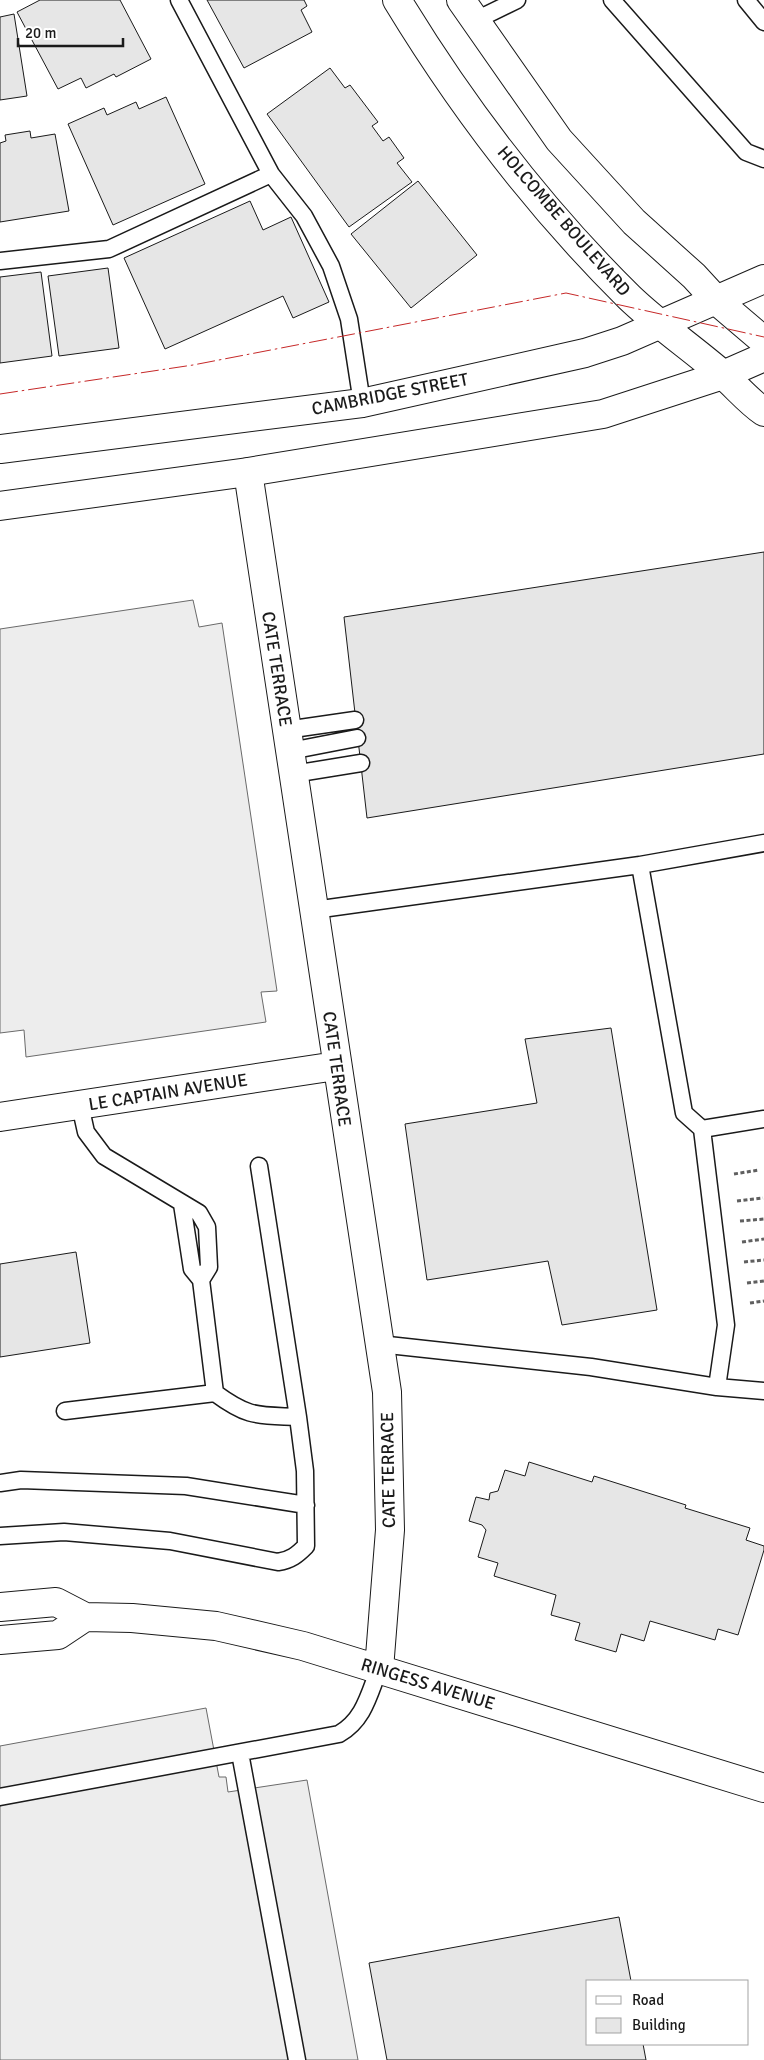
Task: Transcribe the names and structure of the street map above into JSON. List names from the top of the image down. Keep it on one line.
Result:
{"streets":{"street":["HOLCOMBE BOULEVARD","CAMBRIDGE STREET","CATE TERRACE","LE CAPTAIN AVENUE","RINGESS AVENUE"]},"crossings":[["HOLCOMBE BOULEVARD","CAMBRIDGE STREET"],["CATE TERRACE","LE CAPTAIN AVENUE"],["CATE TERRACE","RINGESS AVENUE"]],"legend":["Road","Building"],"scale_bar":"20 m"}
